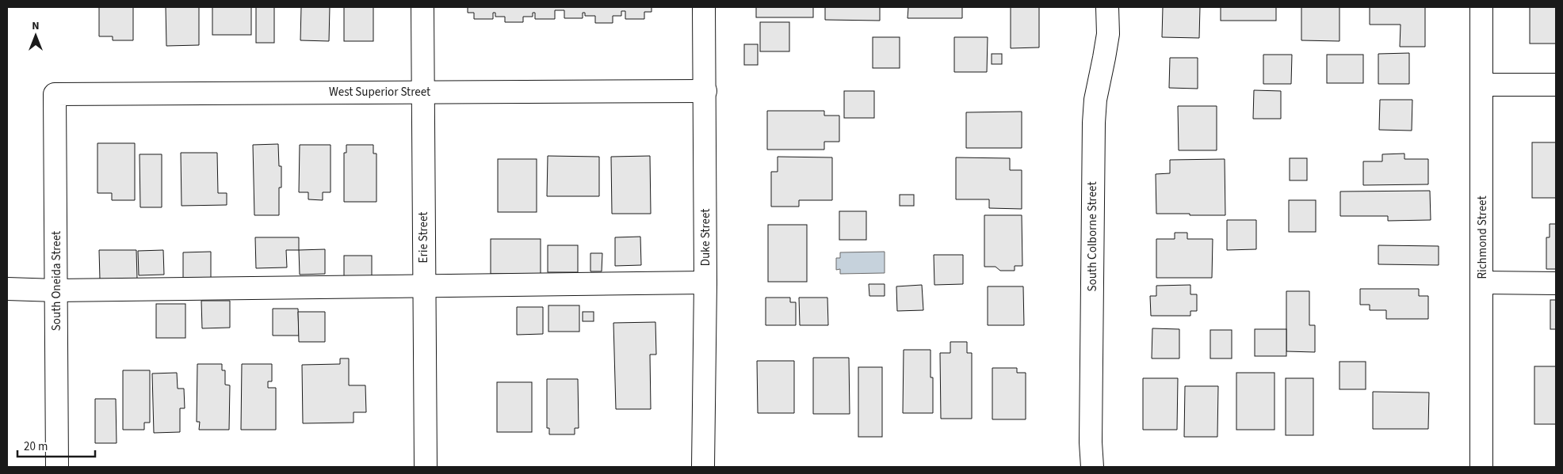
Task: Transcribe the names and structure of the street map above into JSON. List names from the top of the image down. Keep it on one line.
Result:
{"streets":{"street":["West Superior Street","South Colborne Street","Erie Street","Duke Street","Richmond Street","South Oneida Street"]},"crossings":[["West Superior Street","Erie Street"],["West Superior Street","Duke Street"],["West Superior Street","South Oneida Street"]],"scale_bar":"20 m","north":"top"}
